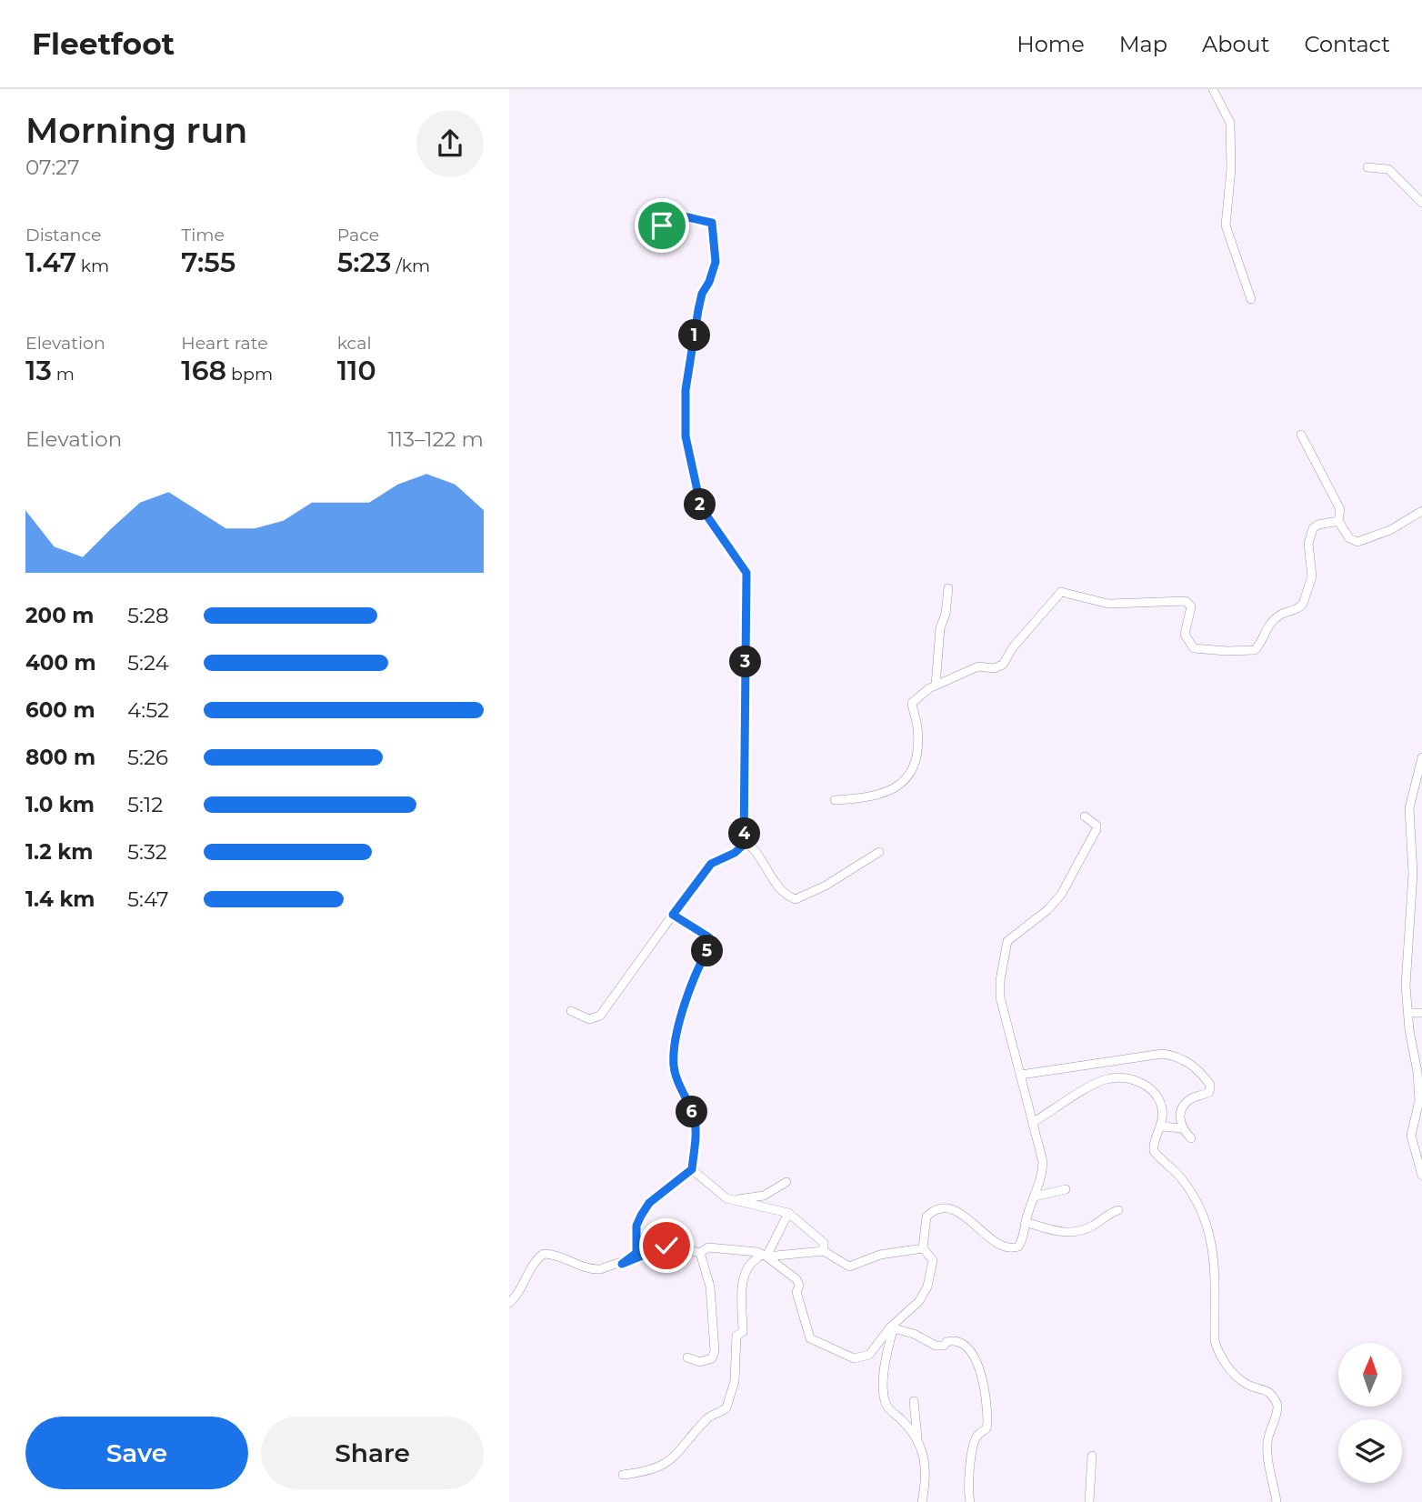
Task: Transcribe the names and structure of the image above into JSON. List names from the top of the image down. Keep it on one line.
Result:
{"north":"top","page":{"header":"Fleetfoot","nav":["Home","Map","About","Contact"],"heading":["Morning run","07:27"],"stats":[["Distance","1.47 km"],["Time","7:55"],["Pace","5:23 /km"],["Elevation","13 m"],["Heart rate","168 bpm"],["kcal","110"]],"pins":["1","2","3","4","5","6"],"chart":["Elevation","113–122 m"],"list":[{"name":"200 m","note":"5:28"},{"name":"400 m","note":"5:24"},{"name":"600 m","note":"4:52"},{"name":"800 m","note":"5:26"},{"name":"1.0 km","note":"5:12"},{"name":"1.2 km","note":"5:32"},{"name":"1.4 km","note":"5:47"}],"buttons":["Save","Share"]}}
